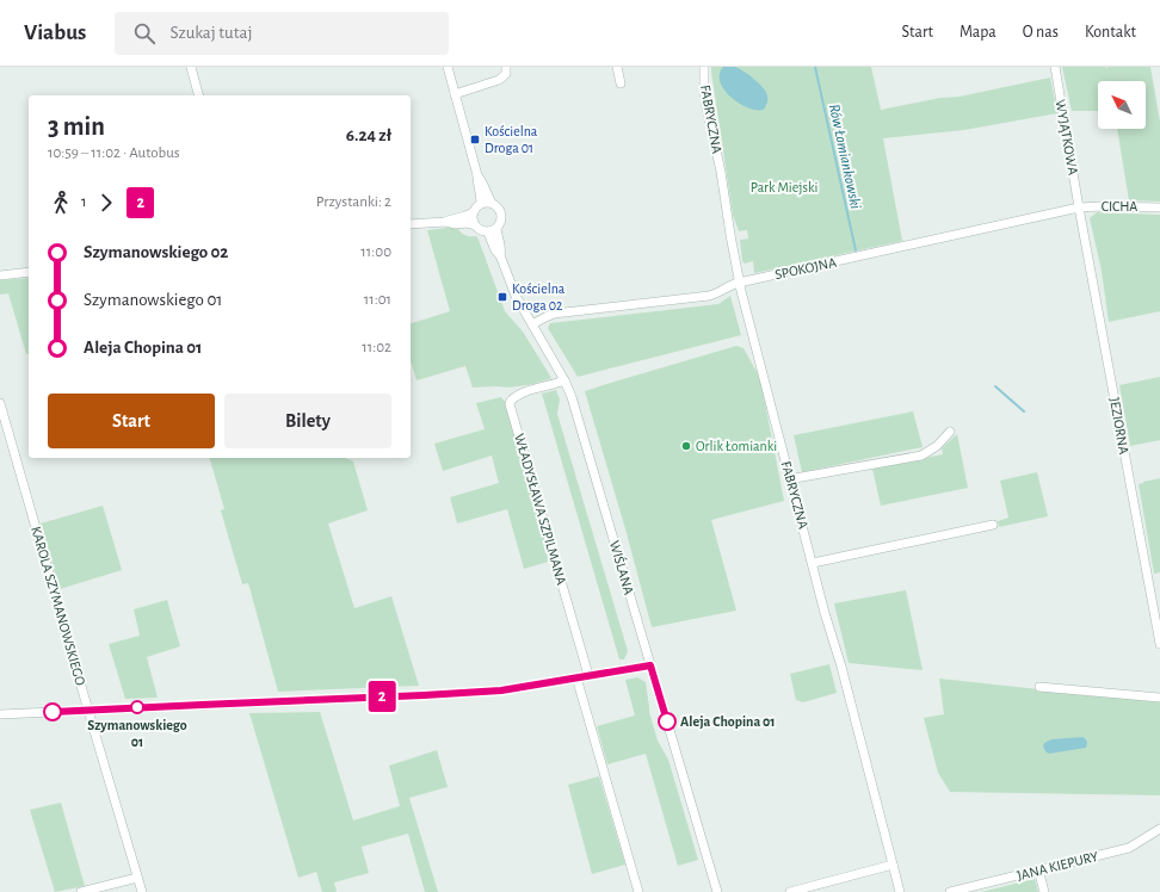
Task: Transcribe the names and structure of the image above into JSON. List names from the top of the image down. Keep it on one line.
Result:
{"streets":{"street":["FABRYCZNA","WYJĄTKOWA","CICHA","SPOKOJNA","JEZIORNA","WŁADYSŁAWA SZPILMANA","WIŚLANA","KAROLA SZYMANOWSKIEGO","JANA KIEPURY"]},"crossings":[["FABRYCZNA","SPOKOJNA"],["WYJĄTKOWA","CICHA"],["WYJĄTKOWA","SPOKOJNA"],["WYJĄTKOWA","JEZIORNA"],["CICHA","SPOKOJNA"],["CICHA","JEZIORNA"],["SPOKOJNA","JEZIORNA"],["SPOKOJNA","WIŚLANA"],["WŁADYSŁAWA SZPILMANA","WIŚLANA"]],"water":["Rów Łomiankowski"],"parks":["Park Miejski"],"places":{"transit":["Kościelna Droga 01","Kościelna Droga 02"],"other":["Orlik Łomianki","Szymanowskiego 01","Aleja Chopina 01"]},"lines":["bus line 2"],"north":"top left","page":{"header":"Viabus","search":"Szukaj tutaj","nav":["Start","Mapa","O nas","Kontakt"],"on_map":"2","heading":["3 min","10:59 – 11:02 · Autobus","6.24 zł"],"legs":["1","2","Przystanki: 2"],"list":[{"name":"Szymanowskiego 02","value":"11:00"},{"name":"Szymanowskiego 01","value":"11:01"},{"name":"Aleja Chopina 01","value":"11:02"}],"buttons":["Start","Bilety"]}}
